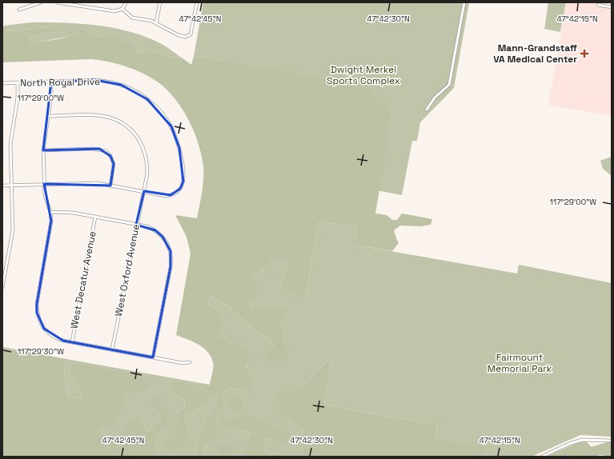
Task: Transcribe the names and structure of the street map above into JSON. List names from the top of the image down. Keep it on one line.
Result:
{"streets":{"street":["North Royal Drive","West Oxford Avenue","West Decatur Avenue"]},"crossings":[["North Royal Drive","West Oxford Avenue"]],"parks":["Dwight Merkel Sports Complex","Fairmount Memorial Park"],"places":{"health":["Mann-Grandstaff VA Medical Center"]},"coordinates":["47°42'45\"N","47°42'30\"N","47°42'15\"N","117°29'00\"W","117°29'30\"W"]}
